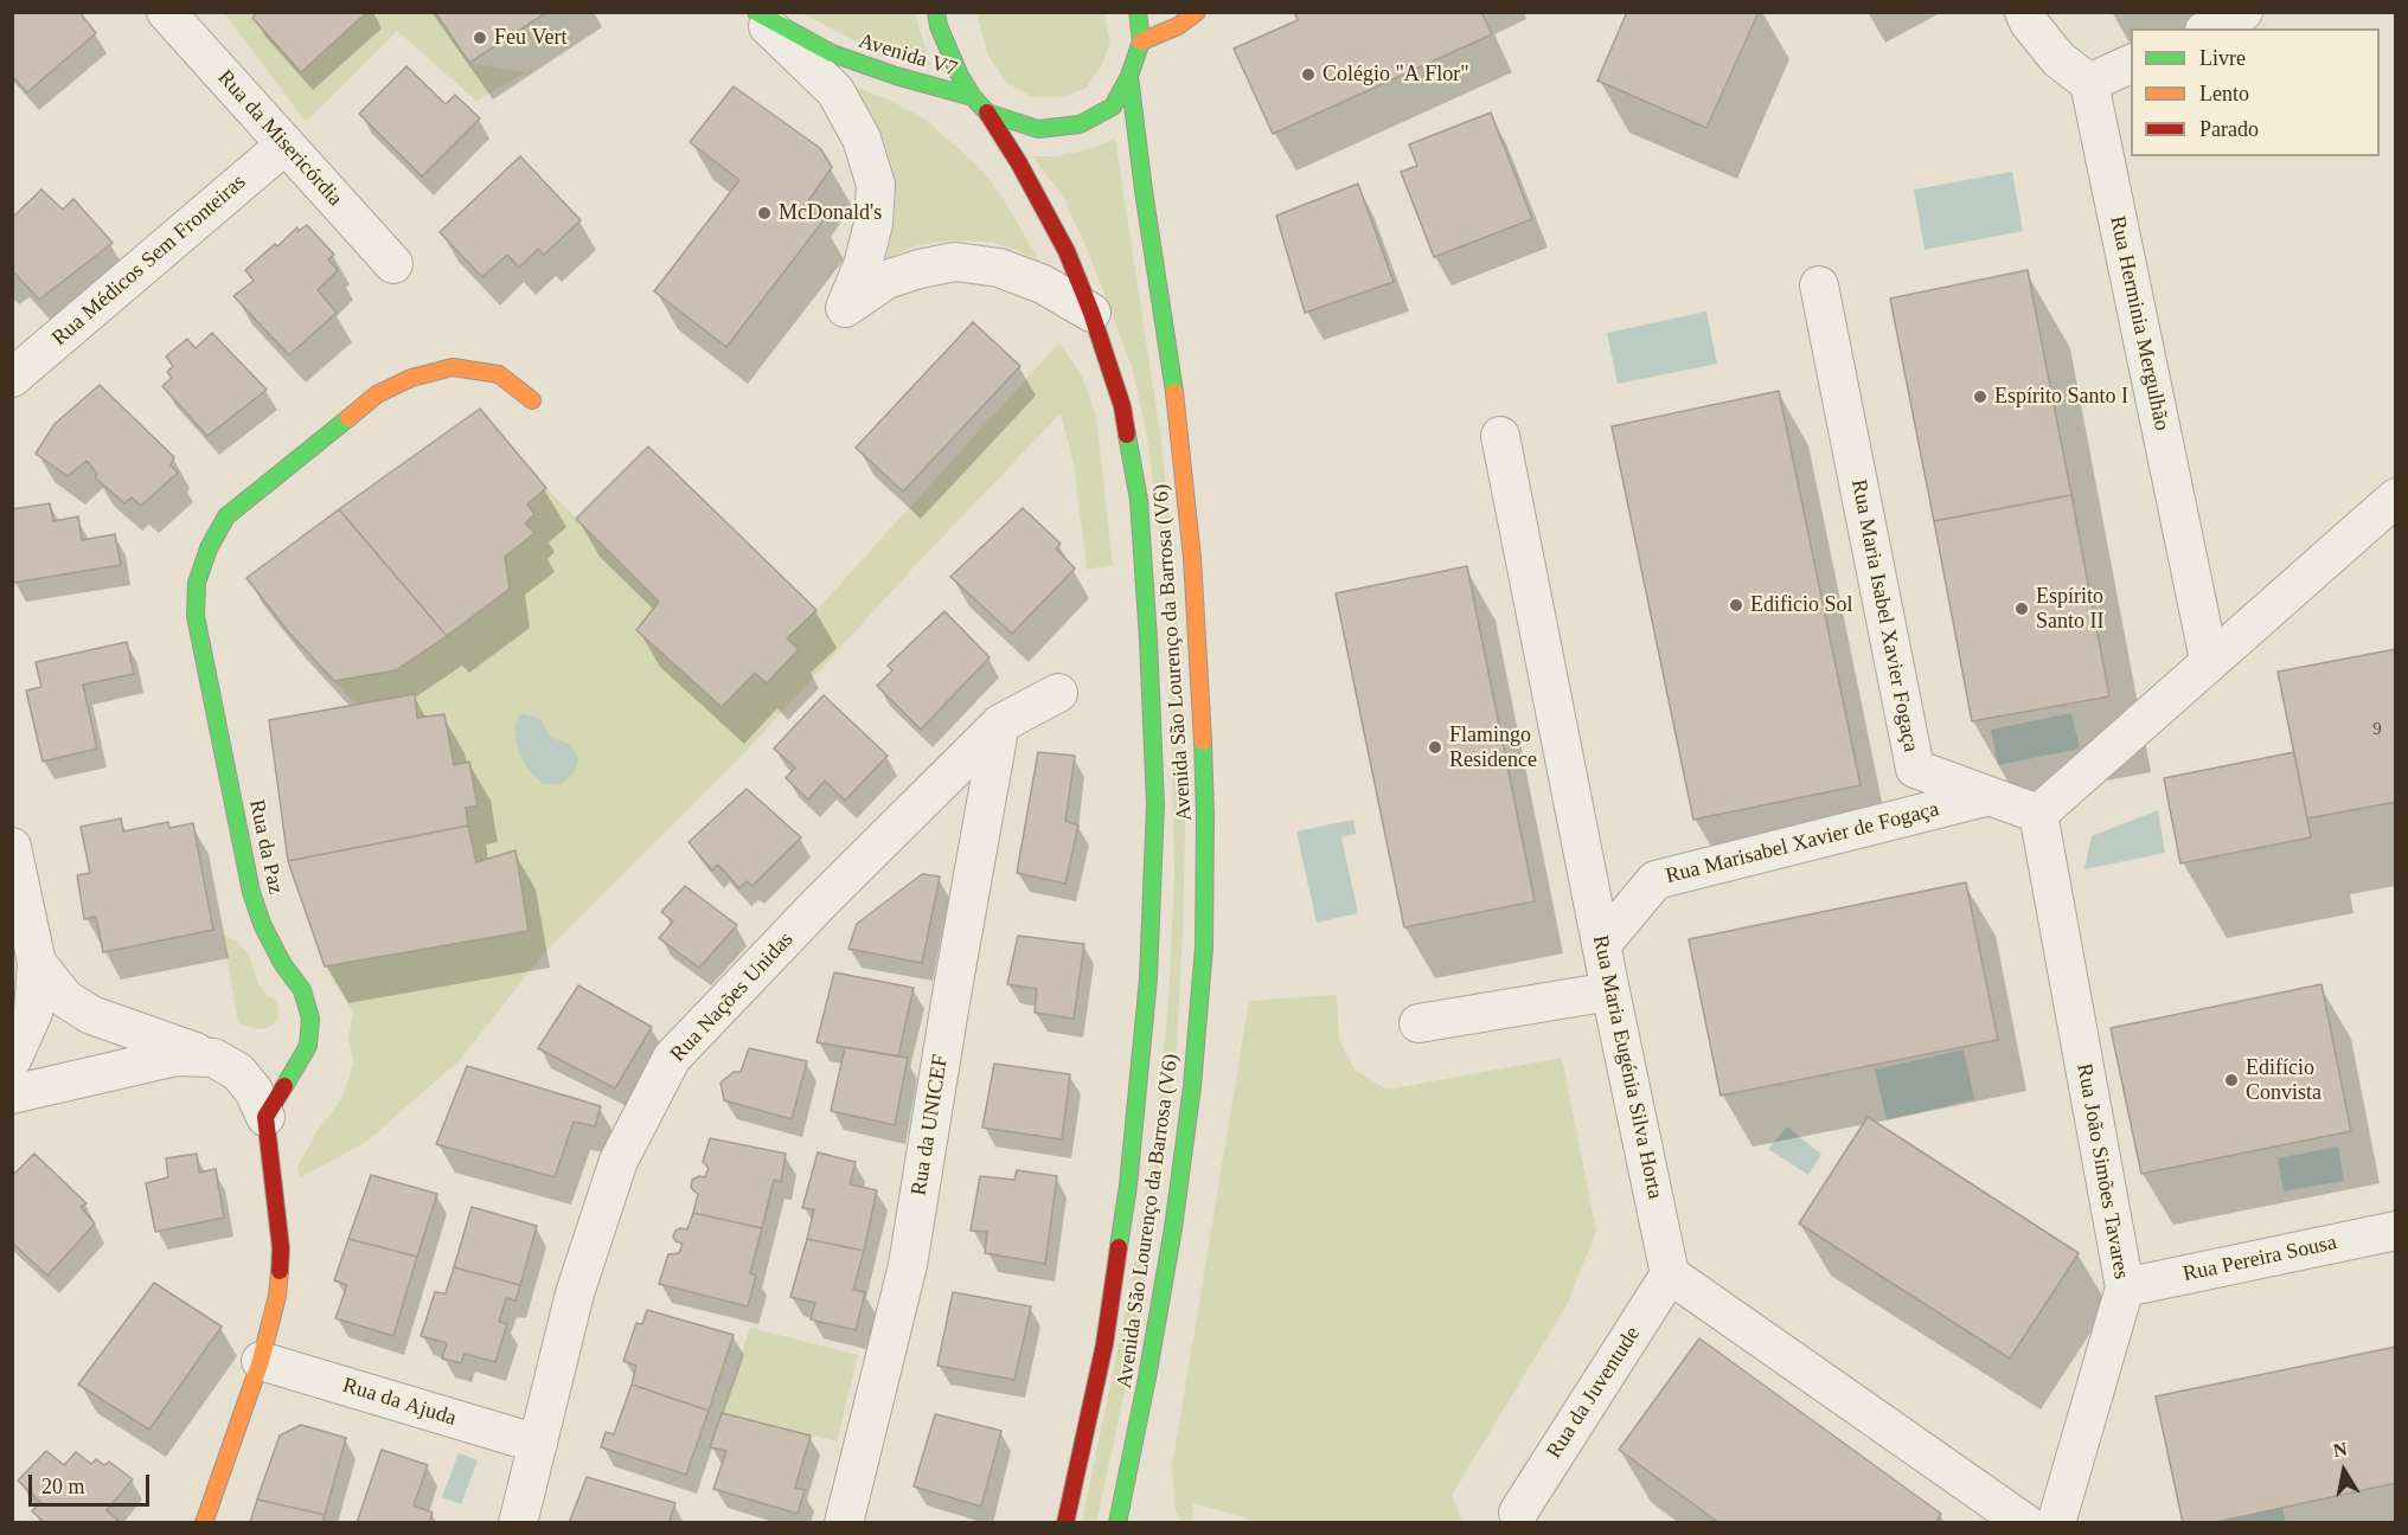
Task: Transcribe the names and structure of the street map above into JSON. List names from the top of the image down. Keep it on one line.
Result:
{"streets":{"main road":["Avenida V7","Avenida São Lourenço da Barrosa (V6)","Rua da Paz"],"street":["Rua da Misericórdia","Rua Médicos Sem Fronteiras","Rua Herminia Mergulhão","Rua Maria Isabel Xavier Fogaça","Rua Marisabel Xavier de Fogaça","Rua Nações Unidas","Rua Maria Eugénia Silva Horta","Rua da UNICEF","Rua João Simões Tavares","Rua Pereira Sousa","Rua da Juventude","Rua da Ajuda"]},"crossings":[["Avenida V7","Avenida São Lourenço da Barrosa (V6)"],["Rua da Misericórdia","Rua Médicos Sem Fronteiras"],["Rua Maria Isabel Xavier Fogaça","Rua Marisabel Xavier de Fogaça"],["Rua Maria Isabel Xavier Fogaça","Rua João Simões Tavares"],["Rua Marisabel Xavier de Fogaça","Rua Maria Eugénia Silva Horta"],["Rua Nações Unidas","Rua da UNICEF"],["Rua Nações Unidas","Rua da Ajuda"],["Rua Maria Eugénia Silva Horta","Rua da Juventude"],["Rua João Simões Tavares","Rua Pereira Sousa"]],"places":["Feu Vert","Colégio \"A Flor\"","McDonald's","Espírito Santo I","Edificio Sol","Espírito Santo II","Flamingo Residence","Edifício Convista"],"house_numbers":["9"],"legend":["Livre","Lento","Parado"],"scale_bar":"20 m","north":"top"}
